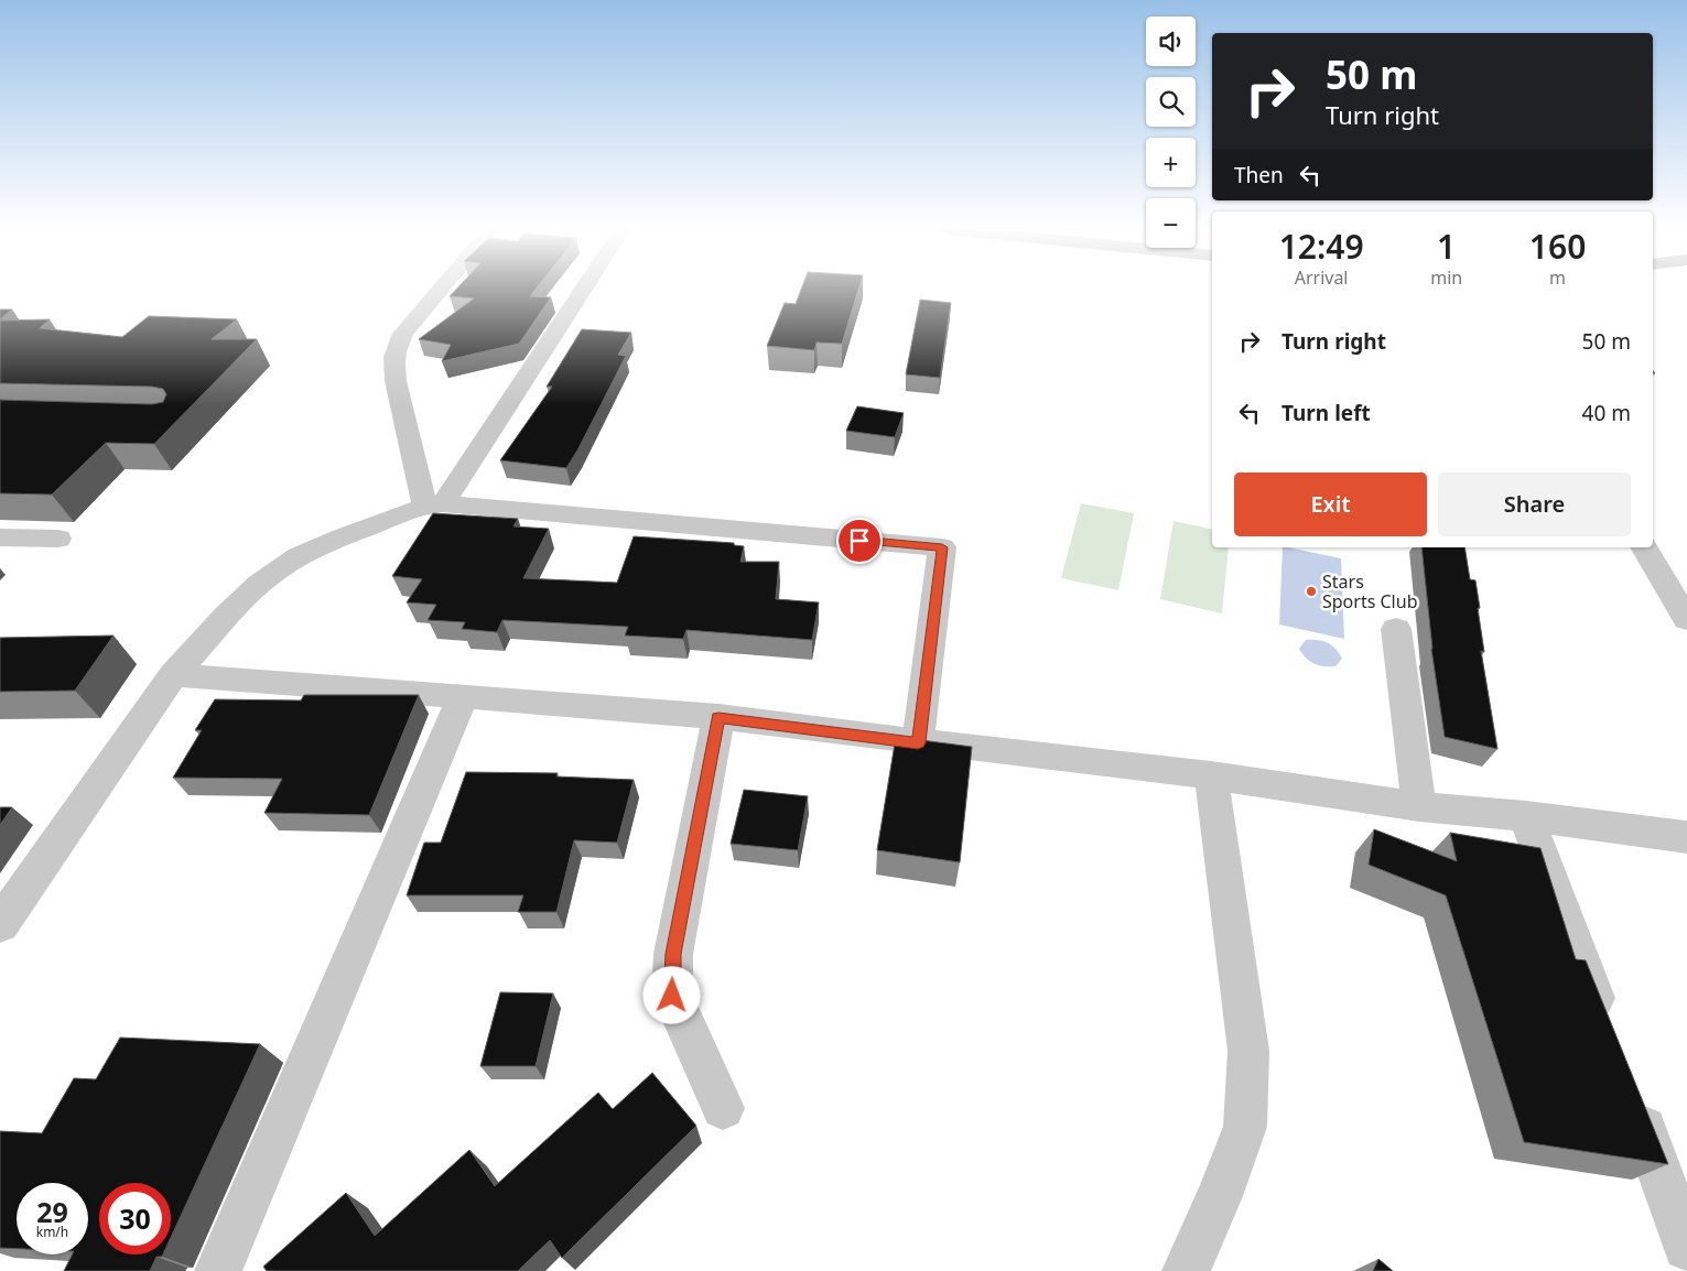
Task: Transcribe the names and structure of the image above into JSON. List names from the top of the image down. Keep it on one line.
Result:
{"places":["Stars Sports Club"],"page":{"map_buttons":["+","−"],"turn":["50 m","Turn right"],"then":"Then","eta":["12:49","Arrival","1","min","160","m"],"list":[{"name":"Turn right","value":"50 m"},{"name":"Turn left","value":"40 m"}],"buttons":["Exit","Share"],"speed":"29 km/h","limit":"30"}}
